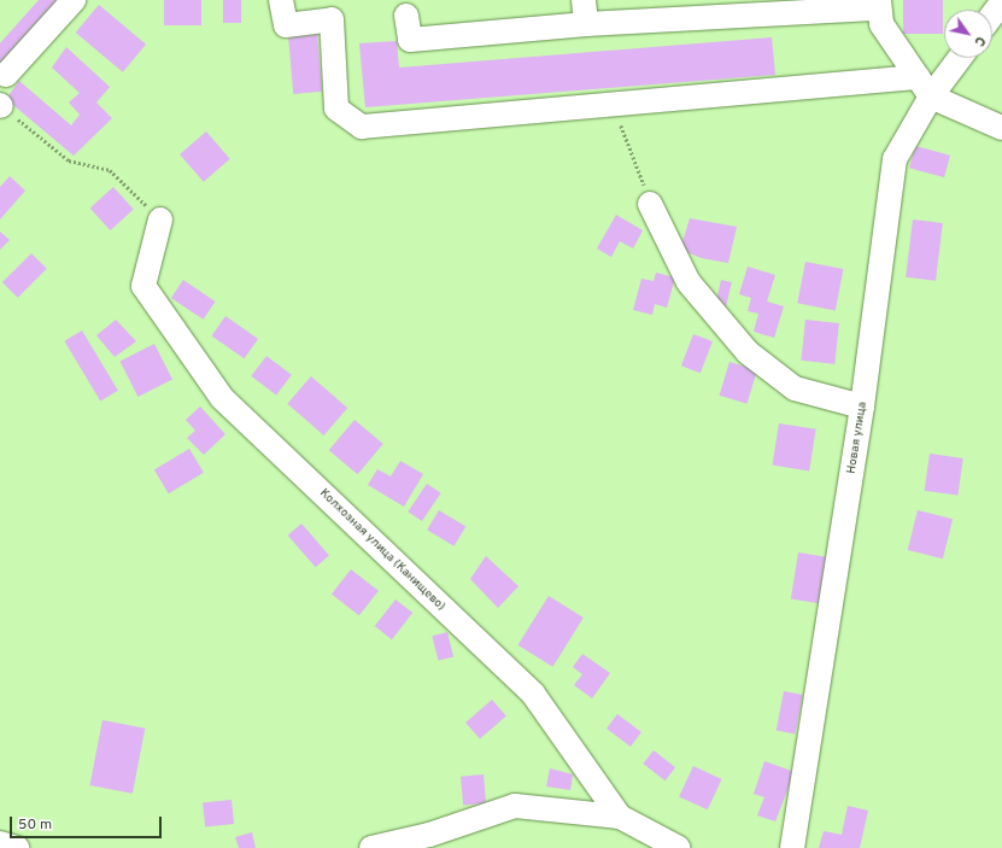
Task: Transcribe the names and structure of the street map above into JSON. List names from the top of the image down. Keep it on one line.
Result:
{"streets":{"street":["Новая улица","Колхозная улица (Канищево)"]},"scale_bar":"50 m","north":"bottom right"}
